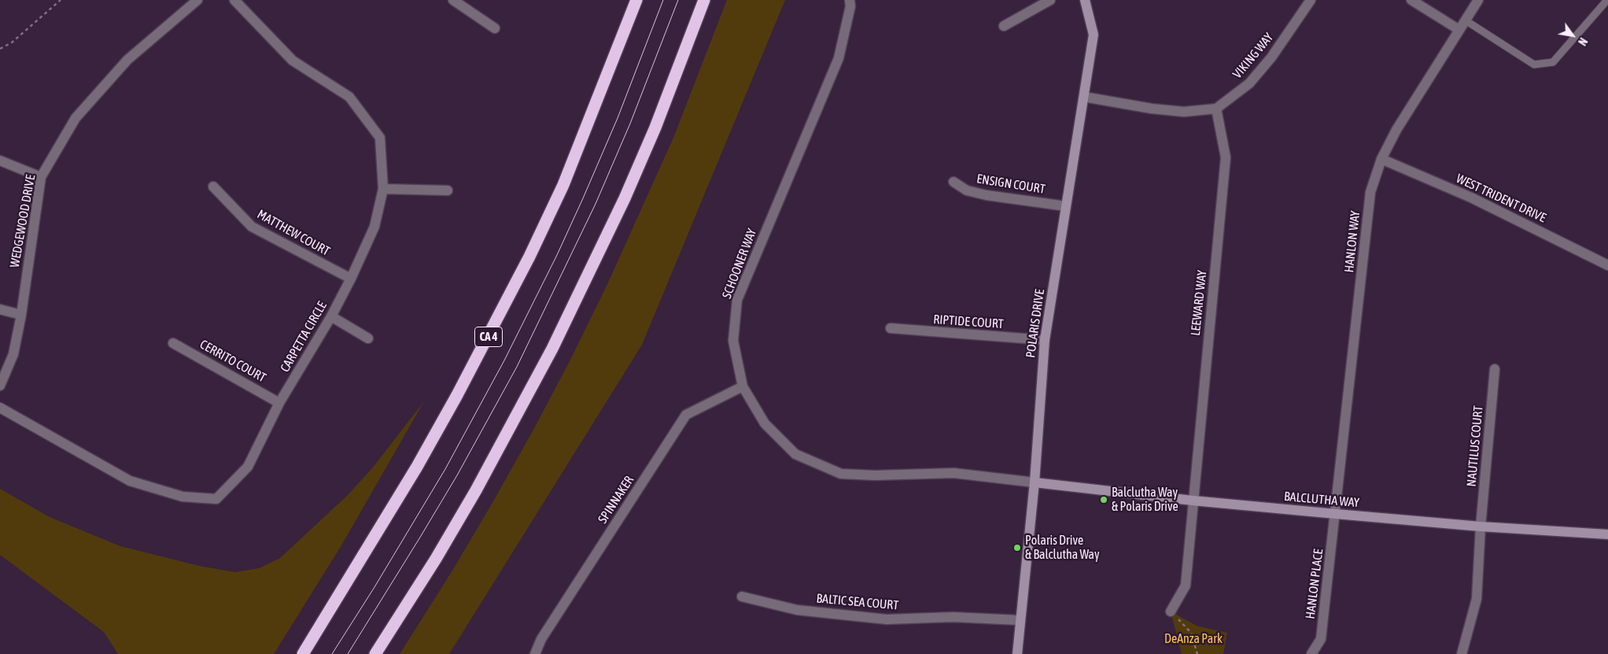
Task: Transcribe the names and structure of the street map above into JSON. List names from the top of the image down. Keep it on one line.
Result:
{"streets":{"highway":["CA 4"],"street":["VIKING WAY","ENSIGN COURT","WEST TRIDENT DRIVE","WEDGEWOOD DRIVE","MATTHEW COURT","HANLON WAY","SCHOONER WAY","LEEWARD WAY","RIPTIDE COURT","POLARIS DRIVE","CARPETTA CIRCLE","CERRITO COURT","NAUTILUS COURT","SPINNAKER","BALCLUTHA WAY","HANLON PLACE","BALTIC SEA COURT"]},"crossings":[["VIKING WAY","LEEWARD WAY"],["ENSIGN COURT","POLARIS DRIVE"],["WEST TRIDENT DRIVE","HANLON WAY"],["MATTHEW COURT","CARPETTA CIRCLE"],["HANLON WAY","BALCLUTHA WAY"],["HANLON WAY","HANLON PLACE"],["SCHOONER WAY","POLARIS DRIVE"],["SCHOONER WAY","SPINNAKER"],["SCHOONER WAY","BALCLUTHA WAY"],["LEEWARD WAY","BALCLUTHA WAY"],["RIPTIDE COURT","POLARIS DRIVE"],["POLARIS DRIVE","BALCLUTHA WAY"],["POLARIS DRIVE","BALTIC SEA COURT"],["CARPETTA CIRCLE","CERRITO COURT"],["NAUTILUS COURT","BALCLUTHA WAY"],["BALCLUTHA WAY","HANLON PLACE"]],"parks":["DeAnza Park"],"places":["Balclutha Way & Polaris Drive","Polaris Drive & Balclutha Way"],"north":"bottom right"}
